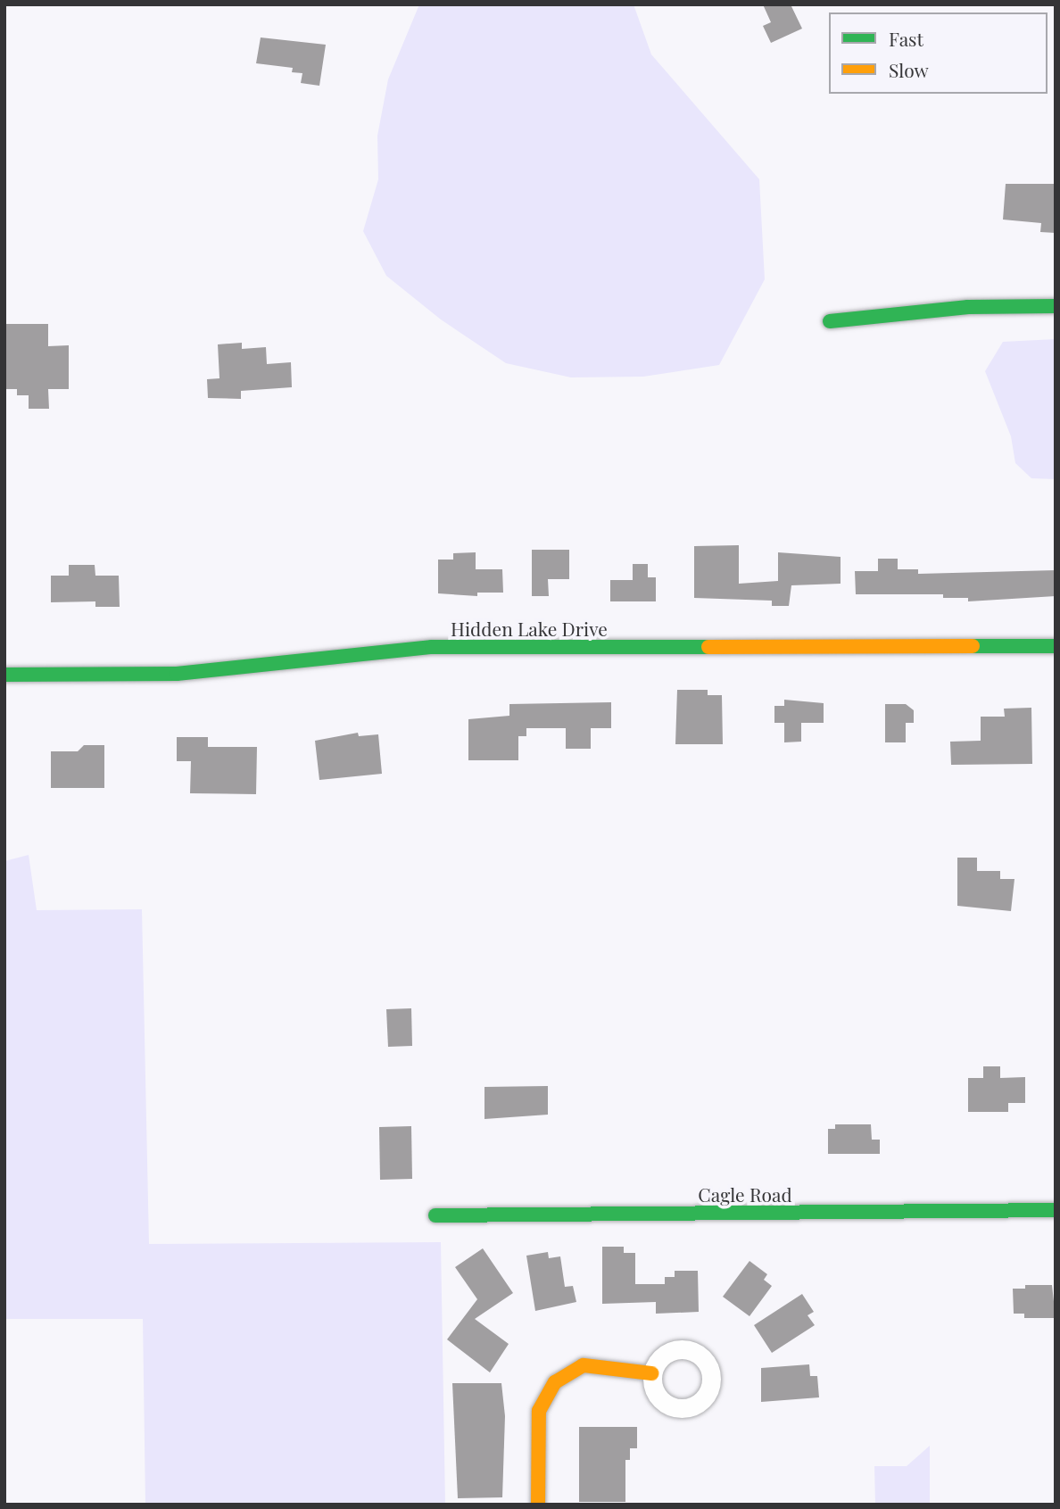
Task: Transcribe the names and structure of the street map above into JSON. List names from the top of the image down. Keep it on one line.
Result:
{"streets":{"street":["Hidden Lake Drive","Cagle Road"]},"legend":["Fast","Slow"]}
